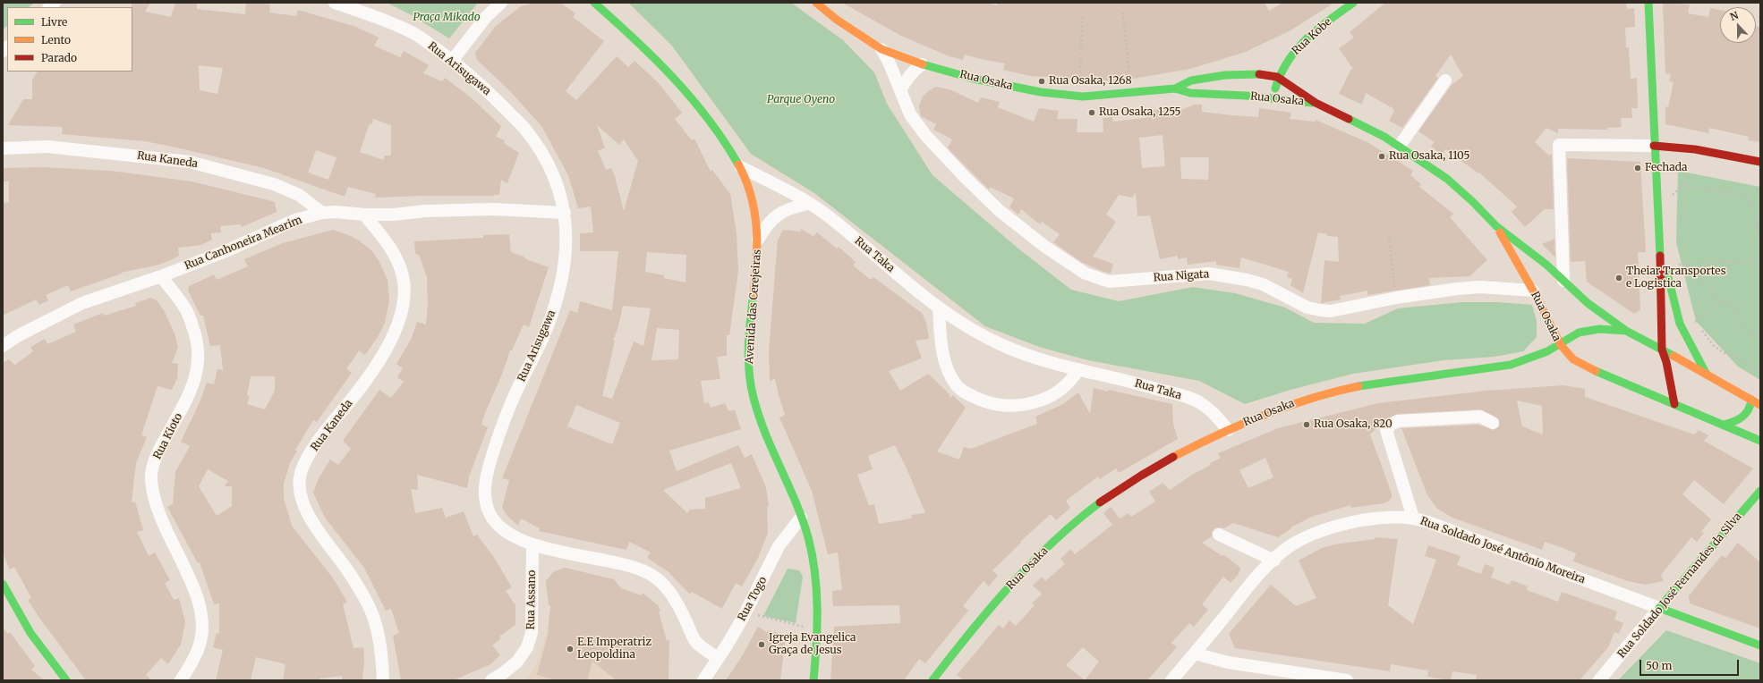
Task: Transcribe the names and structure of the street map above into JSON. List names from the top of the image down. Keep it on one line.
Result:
{"streets":{"main road":["Rua Kobe","Rua Osaka","Avenida das Cerejeiras","Rua Soldado José Antônio Moreira","Rua Soldado José Fernandes da Silva"],"street":["Rua Arisugawa","Rua Kaneda","Rua Canhoneira Mearim","Rua Taka","Rua Nigata","Rua Kioto","Rua Togo","Rua Assano"]},"crossings":[["Rua Kobe","Rua Osaka"],["Rua Arisugawa","Rua Canhoneira Mearim"],["Rua Arisugawa","Rua Togo"],["Rua Arisugawa","Rua Assano"],["Rua Osaka","Rua Taka"],["Rua Osaka","Rua Nigata"],["Rua Kaneda","Rua Canhoneira Mearim"],["Rua Canhoneira Mearim","Rua Kioto"],["Rua Taka","Avenida das Cerejeiras"],["Avenida das Cerejeiras","Rua Togo"],["Rua Soldado José Antônio Moreira","Rua Soldado José Fernandes da Silva"]],"parks":["Praça Mikado","Parque Oyeno"],"places":["Rua Osaka, 1268","Rua Osaka, 1255","Rua Osaka, 1105","Fechada","Theiar Transportes e Logistica","Rua Osaka, 820","Igreja Evangelica Graça de Jesus","E.E Imperatriz Leopoldina"],"legend":["Livre","Lento","Parado"],"scale_bar":"50 m","north":"top"}
